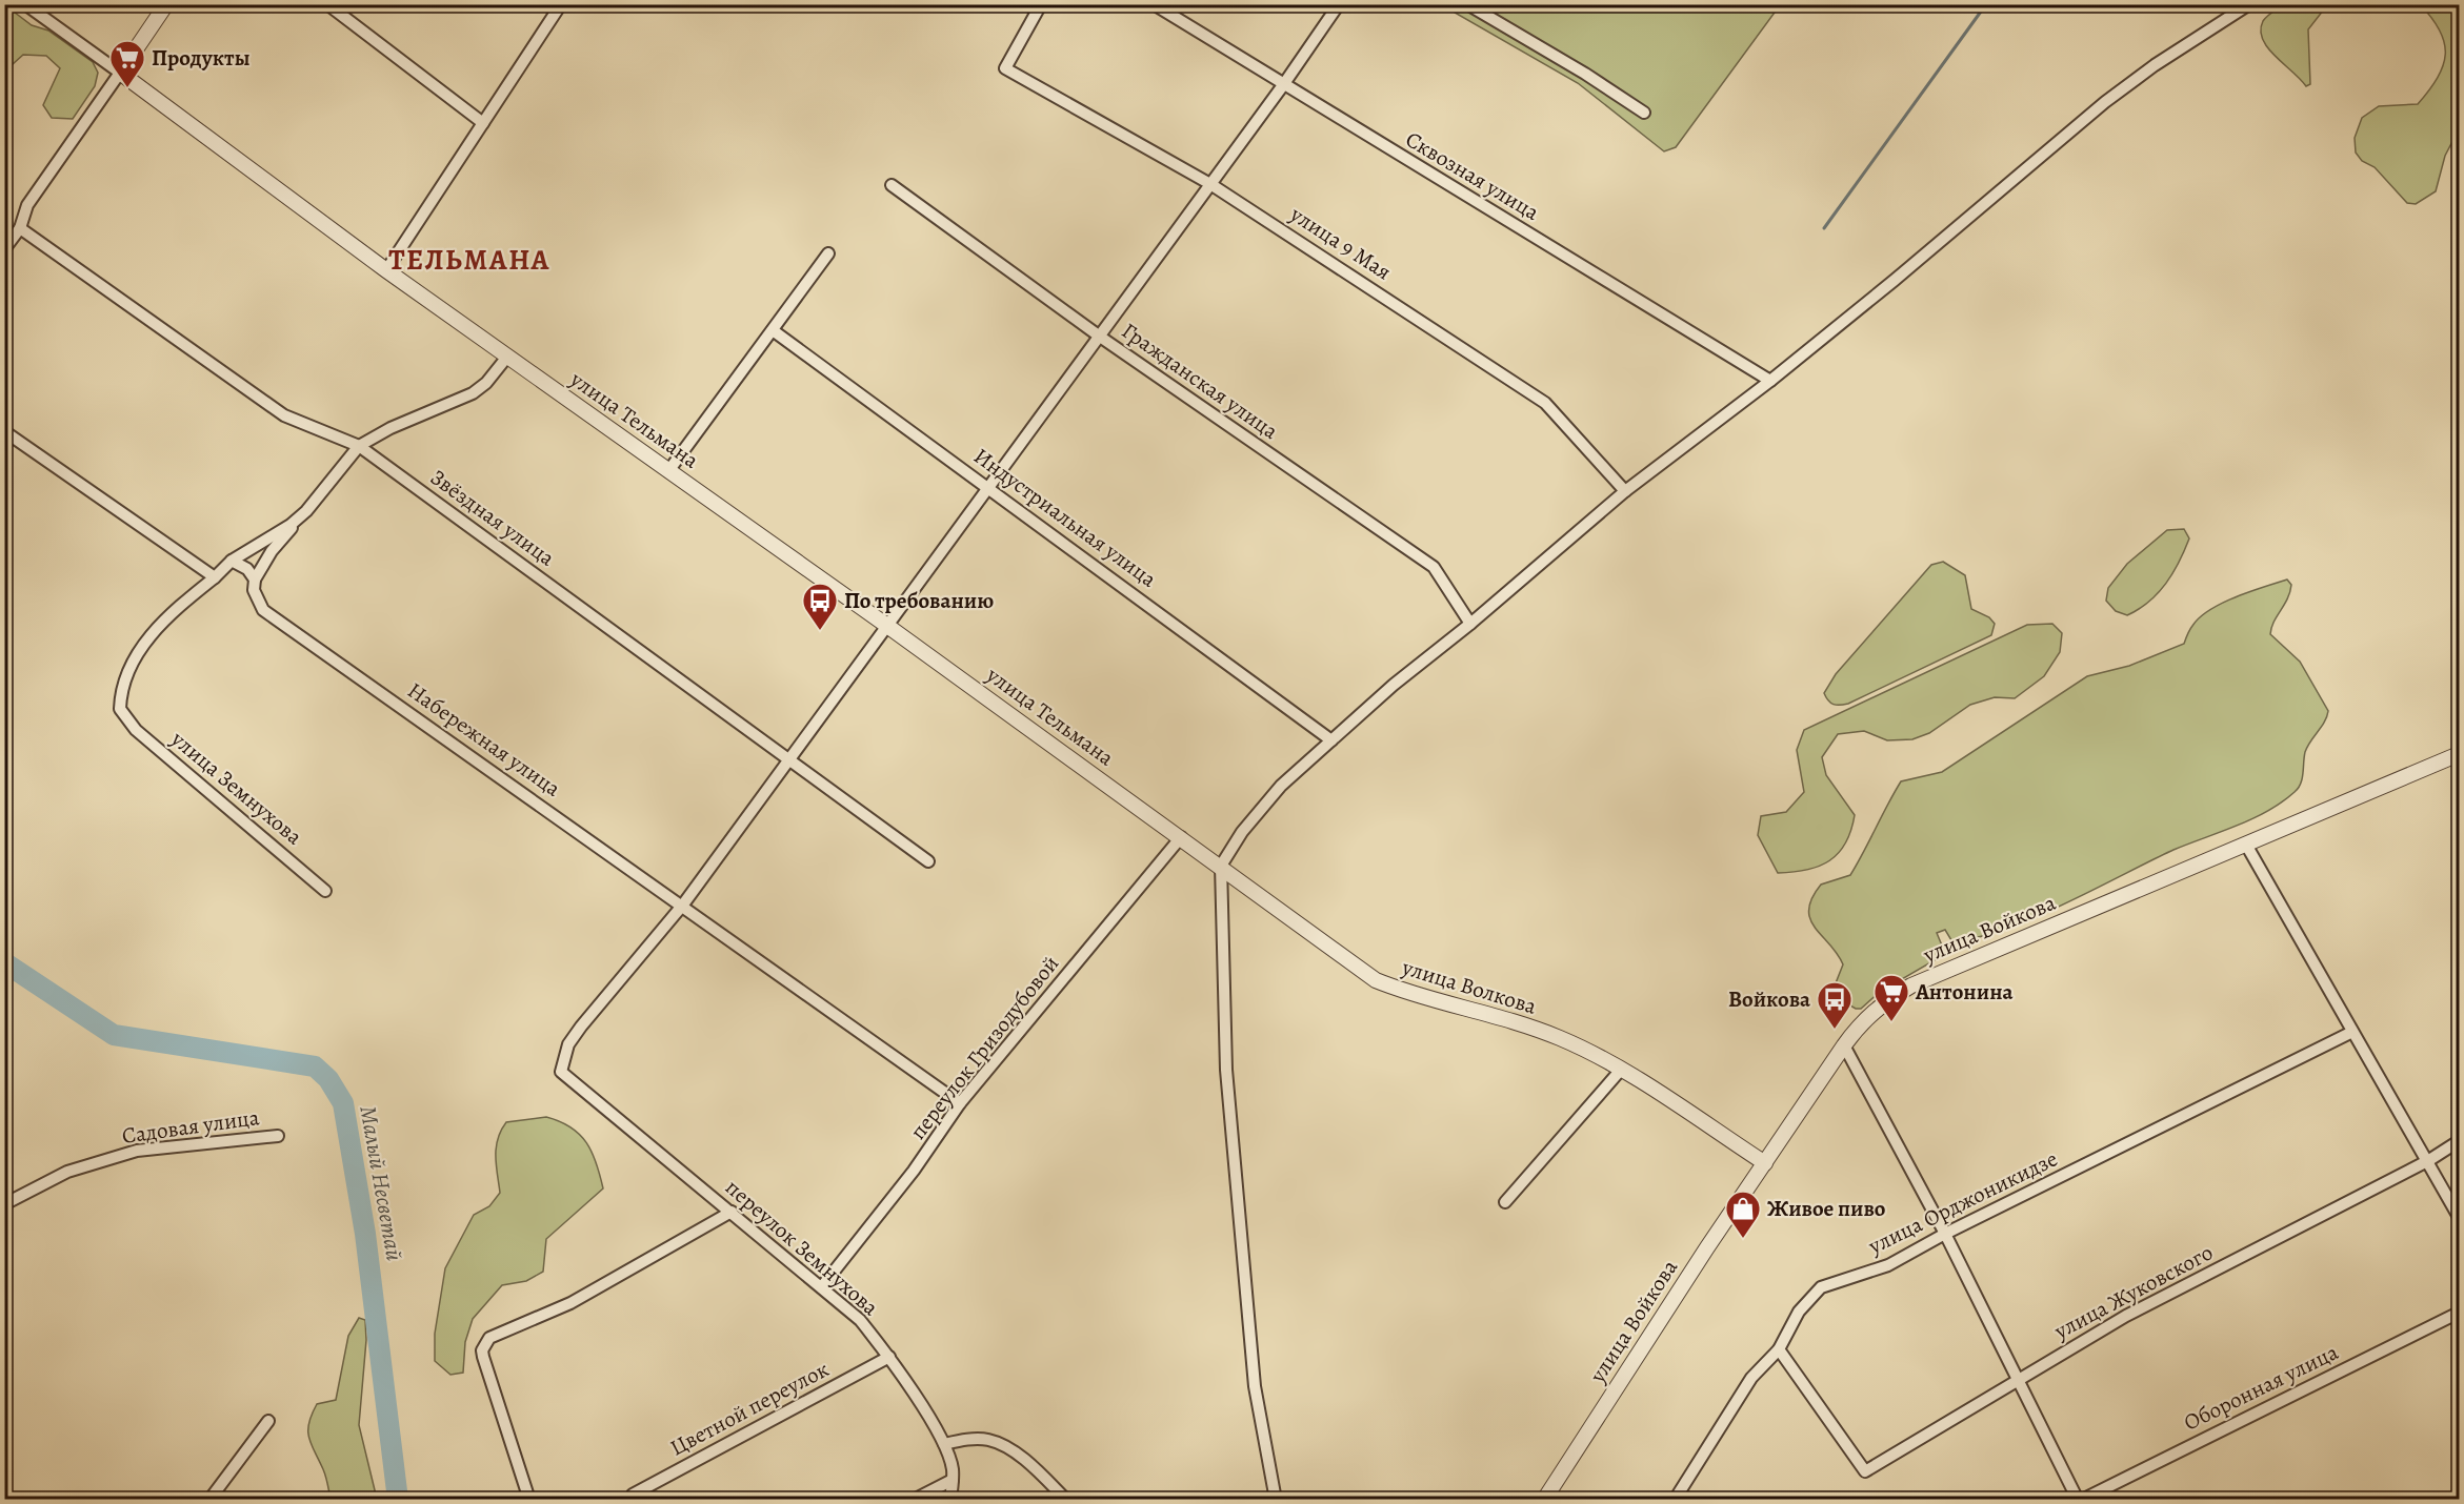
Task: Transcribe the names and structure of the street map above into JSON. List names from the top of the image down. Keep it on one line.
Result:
{"streets":{"street":["Сквозная улица","улица 9 Мая","Гражданская улица","улица Тельмана","Звёздная улица","Индустриальная улица","Набережная улица","улица Земнухова","улица Войкова","улица Волкова","переулок Гризодубовой","Садовая улица","улица Орджоникидзе","переулок Земнухова","улица Жуковского","Оборонная улица","Цветной переулок"]},"crossings":[["улица Тельмана","улица Волкова"],["улица Тельмана","переулок Гризодубовой"],["Набережная улица","переулок Гризодубовой"],["Набережная улица","переулок Земнухова"],["улица Войкова","улица Волкова"],["переулок Гризодубовой","переулок Земнухова"],["улица Орджоникидзе","улица Жуковского"],["переулок Земнухова","Цветной переулок"]],"districts":["ТЕЛЬМАНА"],"water":["Малый Несветай"],"places":{"supermarket":["Продукты","Антонина"],"bus stop":["По требованию","Войкова"],"shop":["Живое пиво"]}}
